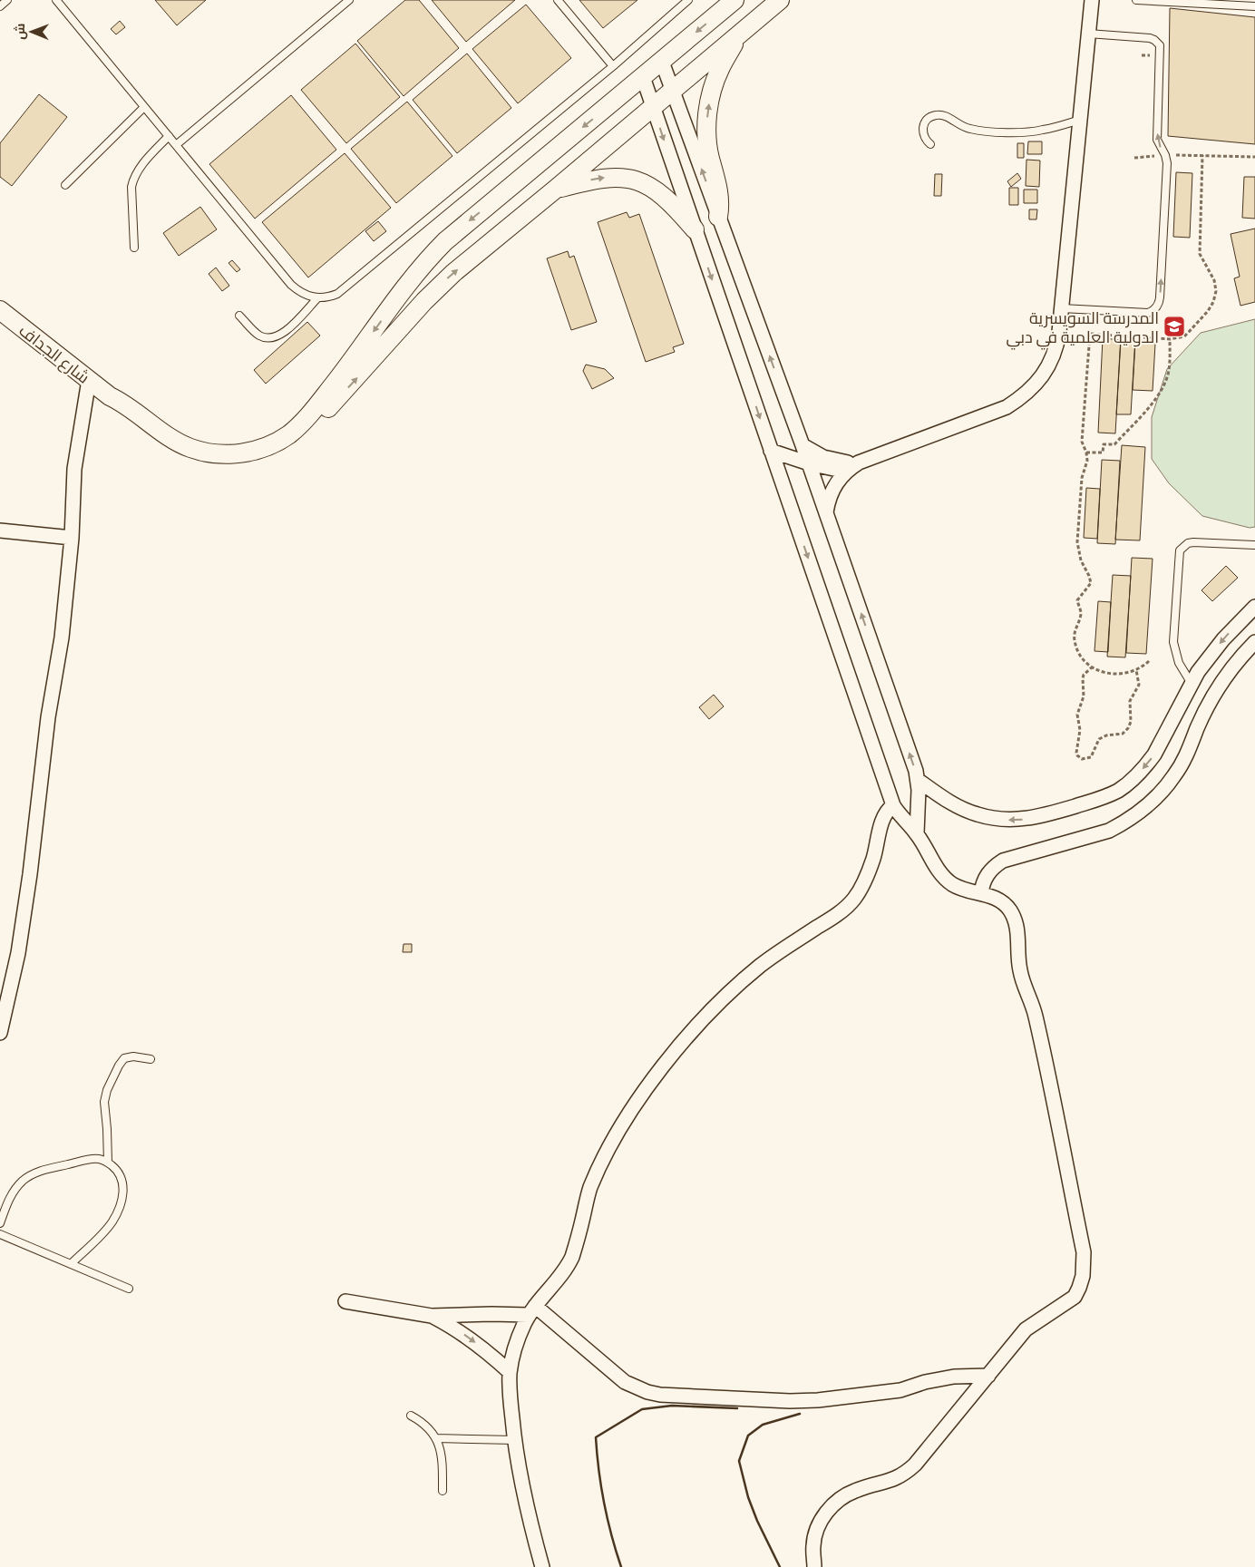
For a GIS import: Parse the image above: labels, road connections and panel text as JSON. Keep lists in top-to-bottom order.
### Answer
{
  "streets": {
    "street": ["شارع الجداف"]
  },
  "places": {
    "school or university": ["المدرسة السويسرية الدولية العلمية في دبي"]
  },
  "north": "left"
}
